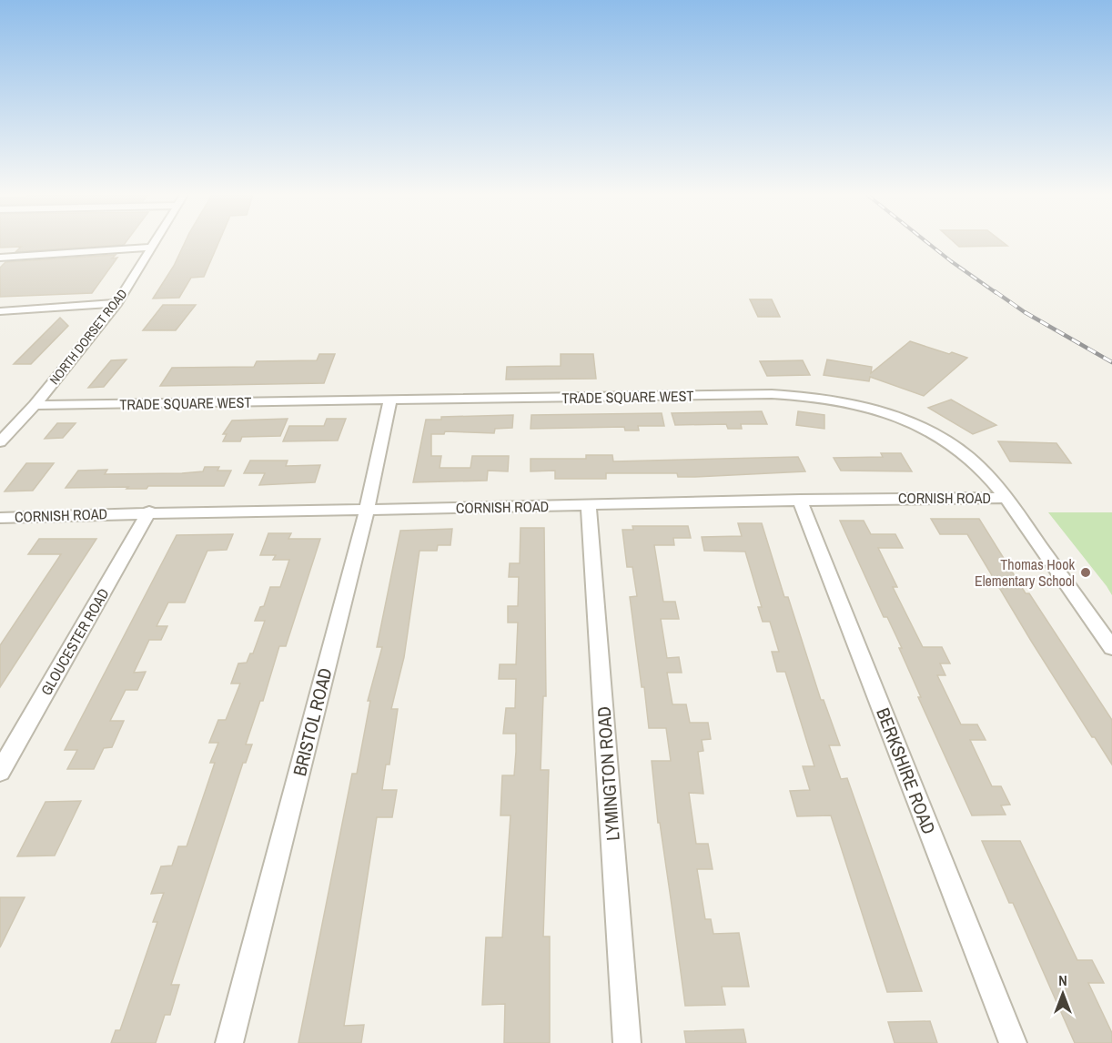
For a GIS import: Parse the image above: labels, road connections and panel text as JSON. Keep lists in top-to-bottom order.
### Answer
{
  "streets": {
    "street": [
      "NORTH DORSET ROAD",
      "TRADE SQUARE WEST",
      "CORNISH ROAD",
      "GLOUCESTER ROAD",
      "BRISTOL ROAD",
      "BERKSHIRE ROAD",
      "LYMINGTON ROAD"
    ]
  },
  "crossings": [
    ["NORTH DORSET ROAD", "TRADE SQUARE WEST"],
    ["TRADE SQUARE WEST", "CORNISH ROAD"],
    ["TRADE SQUARE WEST", "BRISTOL ROAD"],
    ["CORNISH ROAD", "GLOUCESTER ROAD"],
    ["CORNISH ROAD", "BRISTOL ROAD"],
    ["CORNISH ROAD", "BERKSHIRE ROAD"],
    ["CORNISH ROAD", "LYMINGTON ROAD"]
  ],
  "places": ["Thomas Hook Elementary School"],
  "north": "top"
}
